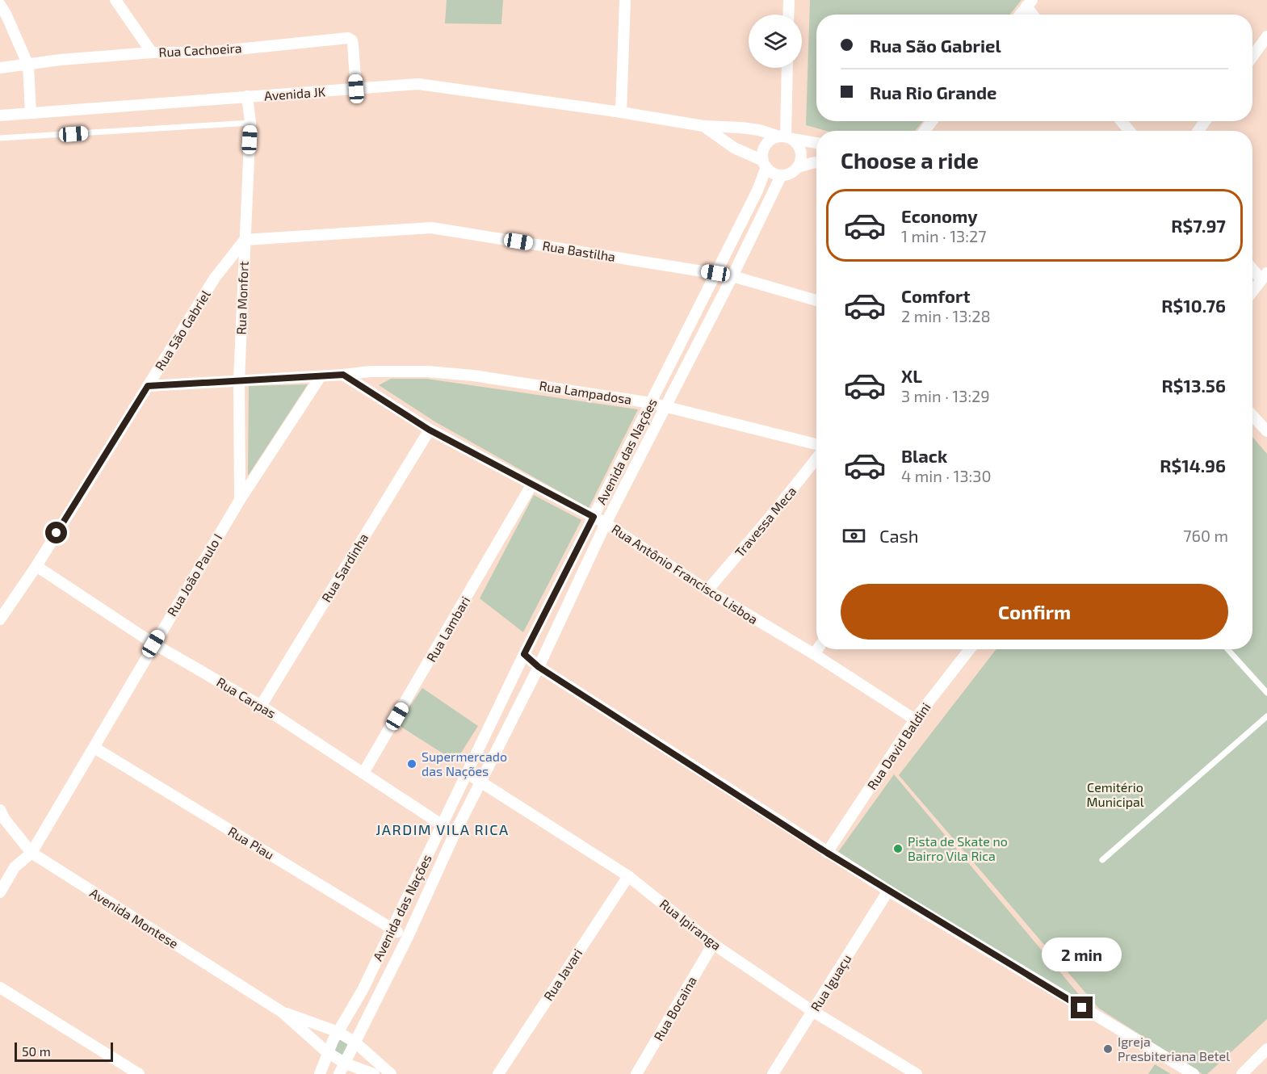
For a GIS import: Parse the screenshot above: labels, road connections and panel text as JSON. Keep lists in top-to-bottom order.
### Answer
{
  "streets": {
    "street": [
      "Rua Cachoeira",
      "Avenida JK",
      "Rua Bastilha",
      "Rua Monfort",
      "Rua São Gabriel",
      "Rua Lampadosa",
      "Avenida das Nações",
      "Travessa Meca",
      "Rua Sardinha",
      "Rua Antônio Francisco Lisboa",
      "Rua João Paulo I",
      "Rua Lambari",
      "Rua Carpas",
      "Rua David Baldini",
      "Rua Piau",
      "Avenida Montese",
      "Rua Ipiranga",
      "Rua Javari",
      "Rua Iguaçu",
      "Rua Bocaina"
    ]
  },
  "crossings": [
    ["Rua Cachoeira", "Avenida JK"],
    ["Avenida JK", "Rua Monfort"],
    ["Avenida JK", "Avenida das Nações"],
    ["Rua Bastilha", "Rua Monfort"],
    ["Rua Bastilha", "Rua São Gabriel"],
    ["Rua Bastilha", "Avenida das Nações"],
    ["Rua Monfort", "Rua São Gabriel"],
    ["Rua Monfort", "Rua João Paulo I"],
    ["Rua São Gabriel", "Rua Carpas"],
    ["Rua Lampadosa", "Avenida das Nações"],
    ["Rua Lampadosa", "Rua Antônio Francisco Lisboa"],
    ["Avenida das Nações", "Rua Antônio Francisco Lisboa"],
    ["Avenida das Nações", "Rua Carpas"],
    ["Avenida das Nações", "Rua Piau"],
    ["Avenida das Nações", "Avenida Montese"],
    ["Avenida das Nações", "Rua Ipiranga"],
    ["Travessa Meca", "Rua Antônio Francisco Lisboa"],
    ["Rua Sardinha", "Rua Antônio Francisco Lisboa"],
    ["Rua Sardinha", "Rua Carpas"],
    ["Rua Antônio Francisco Lisboa", "Rua Lambari"],
    ["Rua Antônio Francisco Lisboa", "Rua David Baldini"],
    ["Rua João Paulo I", "Rua Carpas"],
    ["Rua João Paulo I", "Rua Piau"],
    ["Rua João Paulo I", "Avenida Montese"],
    ["Rua Lambari", "Rua Carpas"],
    ["Rua Ipiranga", "Rua Javari"],
    ["Rua Ipiranga", "Rua Iguaçu"],
    ["Rua Ipiranga", "Rua Bocaina"]
  ],
  "districts": ["JARDIM VILA RICA"],
  "parks": ["Cemitério Municipal"],
  "places": ["Supermercado das Nações", "Pista de Skate no Bairro Vila Rica", "Igreja Presbiteriana Betel"],
  "scale_bar": "50 m",
  "page": {
    "banner": ["Rua São Gabriel", "Rua Rio Grande"],
    "heading": "Choose a ride",
    "list": [
      {
        "name": "Economy",
        "note": "1 min · 13:27",
        "value": "R$7.97"
      },
      {
        "name": "Comfort",
        "note": "2 min · 13:28",
        "value": "R$10.76"
      },
      {
        "name": "XL",
        "note": "3 min · 13:29",
        "value": "R$13.56"
      },
      {
        "name": "Black",
        "note": "4 min · 13:30",
        "value": "R$14.96"
      }
    ],
    "pay": ["Cash", "760 m"],
    "buttons": "Confirm",
    "bubble": "2 min",
    "scale": "50 m"
  }
}
